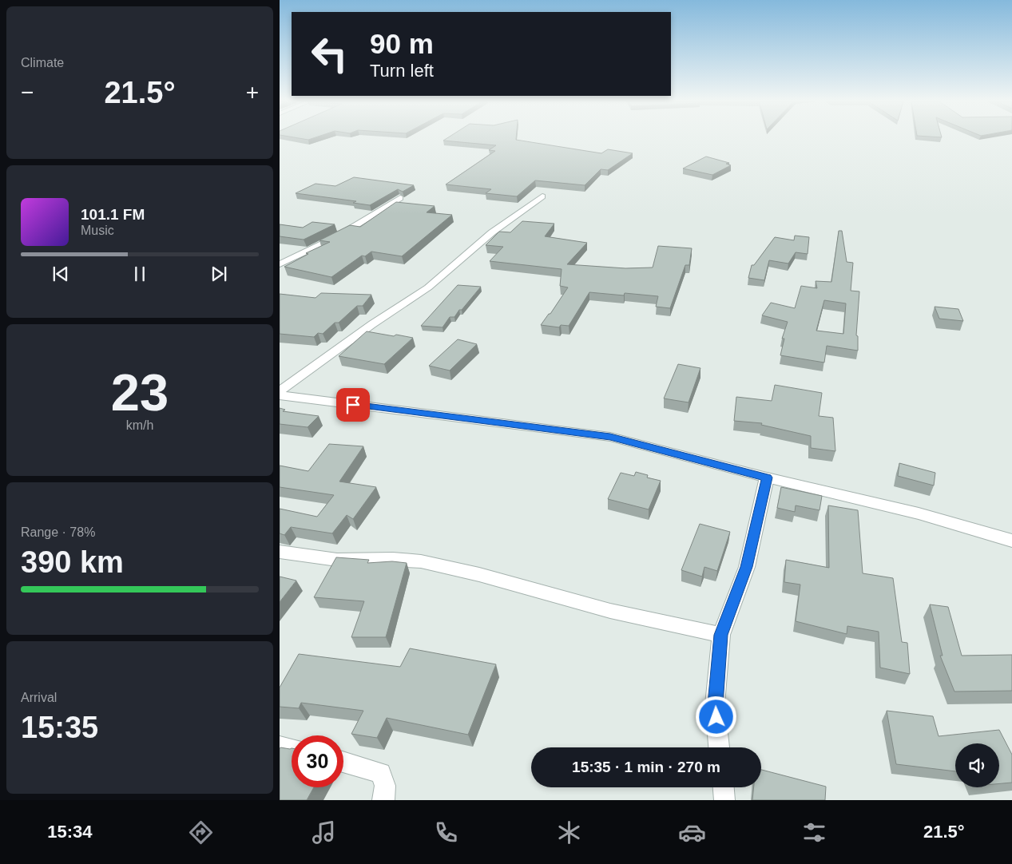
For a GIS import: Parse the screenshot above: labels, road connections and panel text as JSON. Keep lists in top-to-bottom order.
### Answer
{
  "page": {
    "tile": [
      "Climate",
      ["23", "km/h"],
      ["Range · 78%", "390 km"],
      ["Arrival", "15:35"]
    ],
    "turn": ["90 m", "Turn left"],
    "heat": ["−", "21.5°", "+"],
    "song": ["101.1 FM", "Music"],
    "limit": "30",
    "trip": "15:35 · 1 min · 270 m",
    "tabs": ["15:34", "21.5°"]
  }
}
